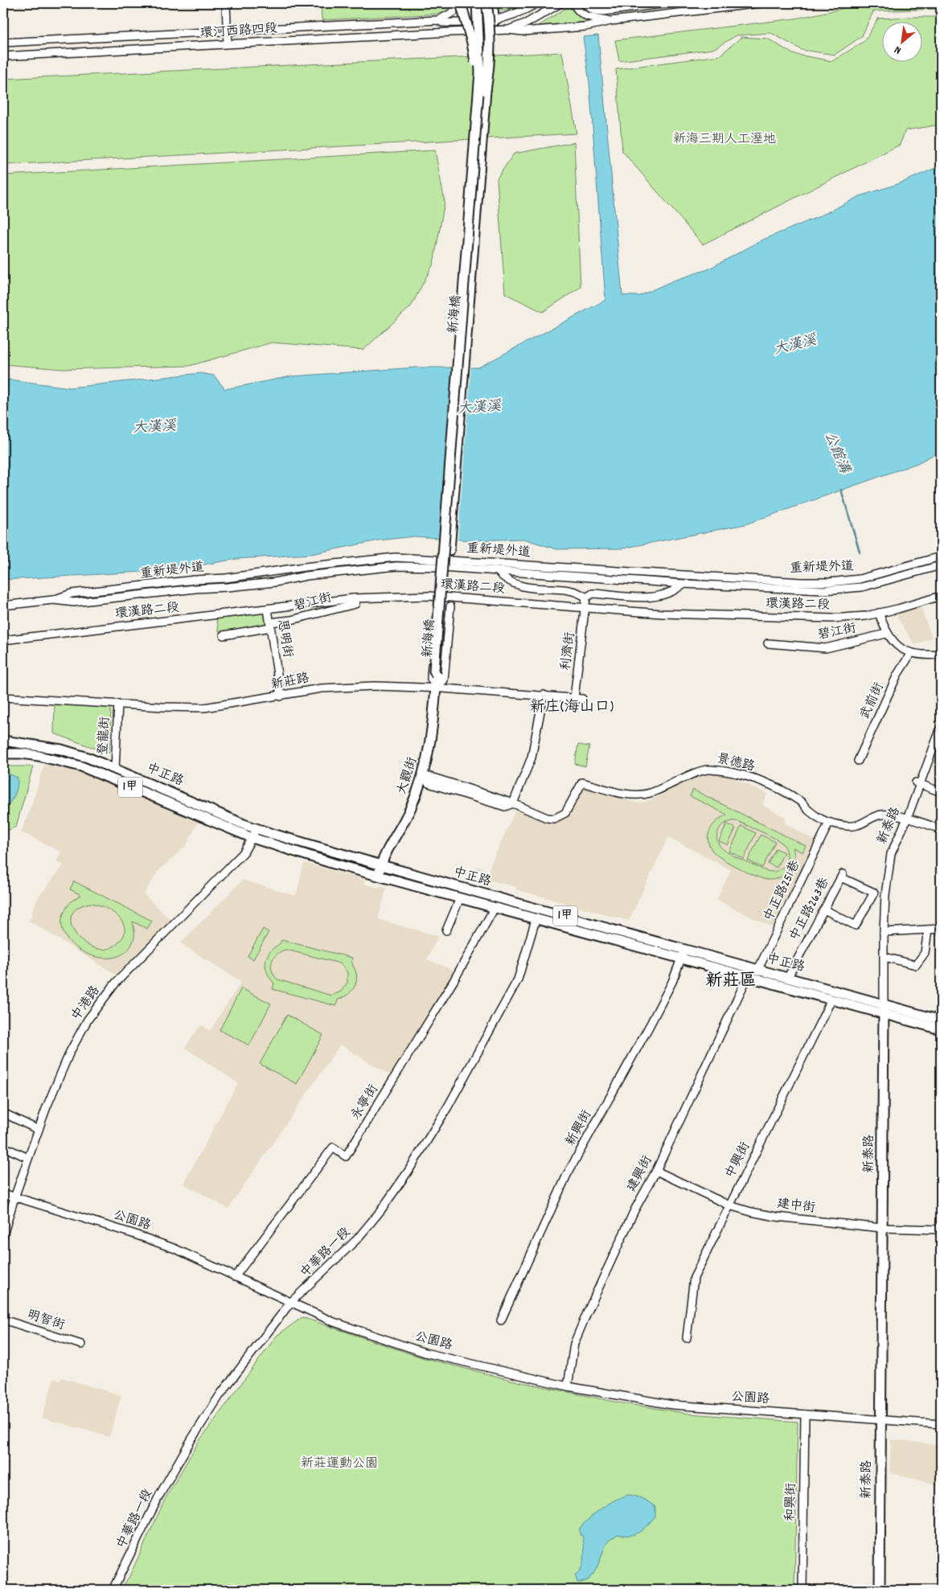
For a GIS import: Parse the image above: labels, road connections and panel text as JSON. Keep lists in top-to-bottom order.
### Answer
{
  "streets": {
    "main road": [
      "新海橋",
      "中正路",
      "大觀街",
      "1甲",
      "新泰路"
    ],
    "street": [
      "環河西路四段",
      "重新堤外道",
      "環漢路二段",
      "碧江街",
      "思明街",
      "利濟街",
      "新莊路",
      "武前街",
      "登龍街",
      "景德路",
      "中正路251巷",
      "中正路263巷",
      "中港路",
      "永寧街",
      "新興街",
      "中興街",
      "建興街",
      "建中街",
      "公園路",
      "中華路一段",
      "明智街",
      "和興街"
    ]
  },
  "crossings": [
    ["新海橋", "大觀街"],
    ["環漢路二段", "碧江街"],
    ["環漢路二段", "思明街"],
    ["環漢路二段", "利濟街"],
    ["碧江街", "思明街"],
    ["思明街", "新莊路"],
    ["利濟街", "新莊路"],
    ["新莊路", "登龍街"],
    ["新莊路", "大觀街"],
    ["登龍街", "中正路"],
    ["景德路", "大觀街"],
    ["景德路", "新泰路"],
    ["景德路", "中正路251巷"],
    ["中正路", "大觀街"],
    ["中正路", "新泰路"],
    ["中正路", "中正路251巷"],
    ["中正路", "中正路263巷"],
    ["中正路", "中港路"],
    ["中正路", "永寧街"],
    ["中正路", "新興街"],
    ["中正路", "中興街"],
    ["中正路", "建興街"],
    ["中正路", "中華路一段"],
    ["新泰路", "建中街"],
    ["新泰路", "公園路"],
    ["中港路", "公園路"],
    ["永寧街", "公園路"],
    ["中興街", "建中街"],
    ["建興街", "建中街"],
    ["建興街", "公園路"],
    ["公園路", "中華路一段"],
    ["公園路", "和興街"]
  ],
  "districts": ["新庄(海山口)", "新莊區"],
  "water": ["大漢溪", "公館溝"],
  "parks": ["新海三期人工溼地", "新莊運動公園"],
  "north": "bottom left"
}
